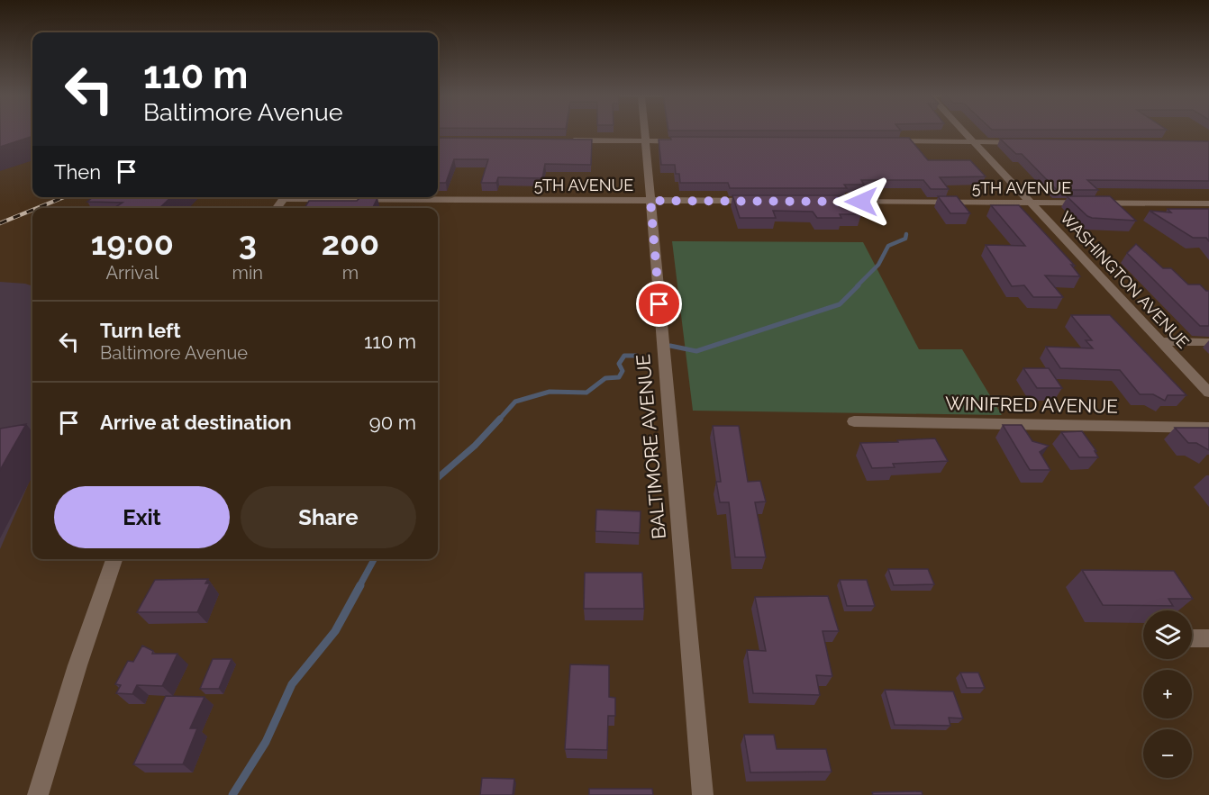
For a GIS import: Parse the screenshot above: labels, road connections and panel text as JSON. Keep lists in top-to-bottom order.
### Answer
{
  "streets": {
    "street": [
      "5TH AVENUE",
      "WASHINGTON AVENUE",
      "WINIFRED AVENUE",
      "BALTIMORE AVENUE"
    ]
  },
  "crossings": [
    ["5TH AVENUE", "WASHINGTON AVENUE"],
    ["5TH AVENUE", "BALTIMORE AVENUE"]
  ],
  "page": {
    "turn": ["110 m", "Baltimore Avenue"],
    "then": "Then",
    "eta": [
      "19:00",
      "Arrival",
      "3",
      "min",
      "200",
      "m"
    ],
    "list": [
      {
        "name": "Turn left",
        "note": "Baltimore Avenue",
        "value": "110 m"
      },
      {
        "name": "Arrive at destination",
        "value": "90 m"
      }
    ],
    "buttons": ["Exit", "Share"],
    "map_buttons": ["+", "−"]
  }
}
